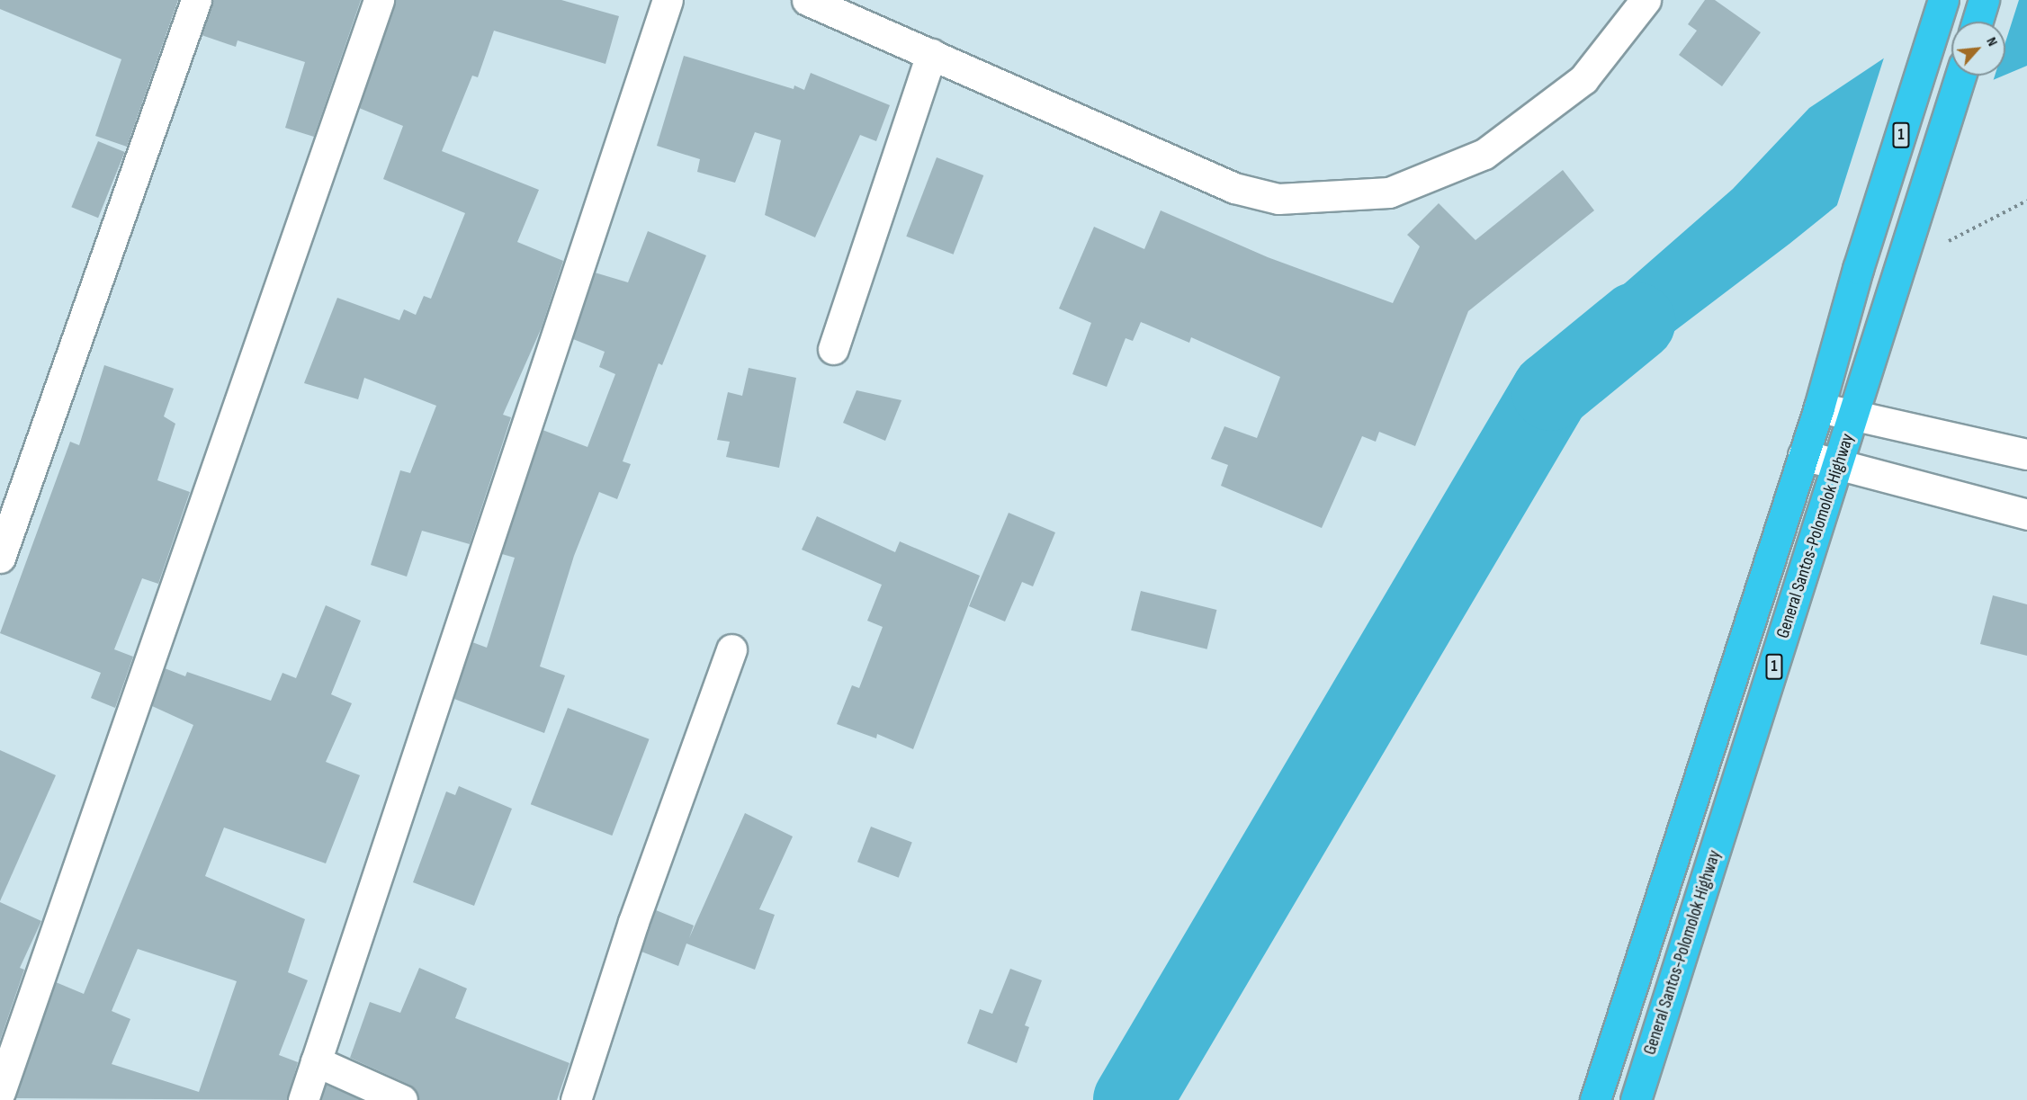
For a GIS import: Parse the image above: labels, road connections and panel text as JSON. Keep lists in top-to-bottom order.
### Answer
{
  "streets": {
    "highway": ["1", "General Santos-Polomolok Highway"]
  },
  "north": "top right"
}
